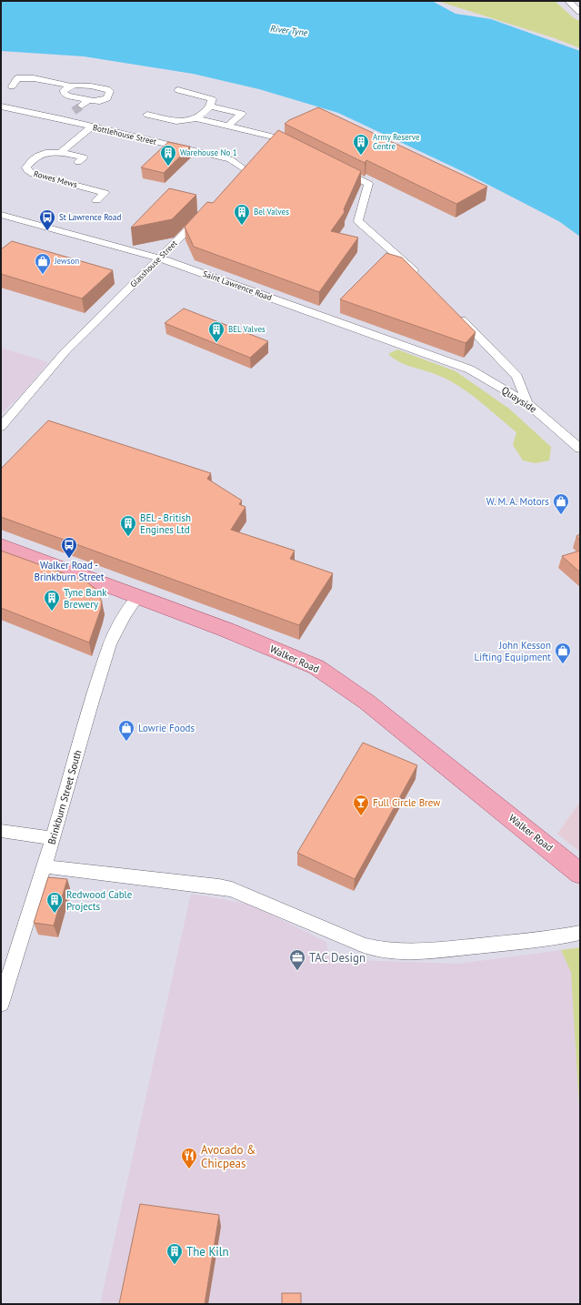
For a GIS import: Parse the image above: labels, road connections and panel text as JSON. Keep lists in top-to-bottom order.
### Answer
{
  "streets": {
    "main road": ["Walker Road"],
    "street": [
      "Bottlehouse Street",
      "Rowes Mews",
      "Glasshouse Street",
      "Saint Lawrence Road",
      "Quayside",
      "Brinkburn Street South"
    ]
  },
  "crossings": [
    ["Glasshouse Street", "Saint Lawrence Road"],
    ["Saint Lawrence Road", "Quayside"],
    ["Walker Road", "Brinkburn Street South"]
  ],
  "water": ["River Tyne"],
  "places": {
    "building": [
      "Army Reserve Centre",
      "Warehouse No 1",
      "Bel Valves",
      "BEL Valves",
      "BEL - British Engines Ltd",
      "Tyne Bank Brewery",
      "Redwood Cable Projects",
      "The Kiln"
    ],
    "bus stop": ["St Lawrence Road", "Walker Road - Brinkburn Street"],
    "shop": [
      "Jewson",
      "W. M. A. Motors",
      "John Kesson Lifting Equipment",
      "Lowrie Foods"
    ],
    "bar": ["Full Circle Brew"],
    "office": ["TAC Design"],
    "restaurant": ["Avocado & Chicpeas"]
  }
}
